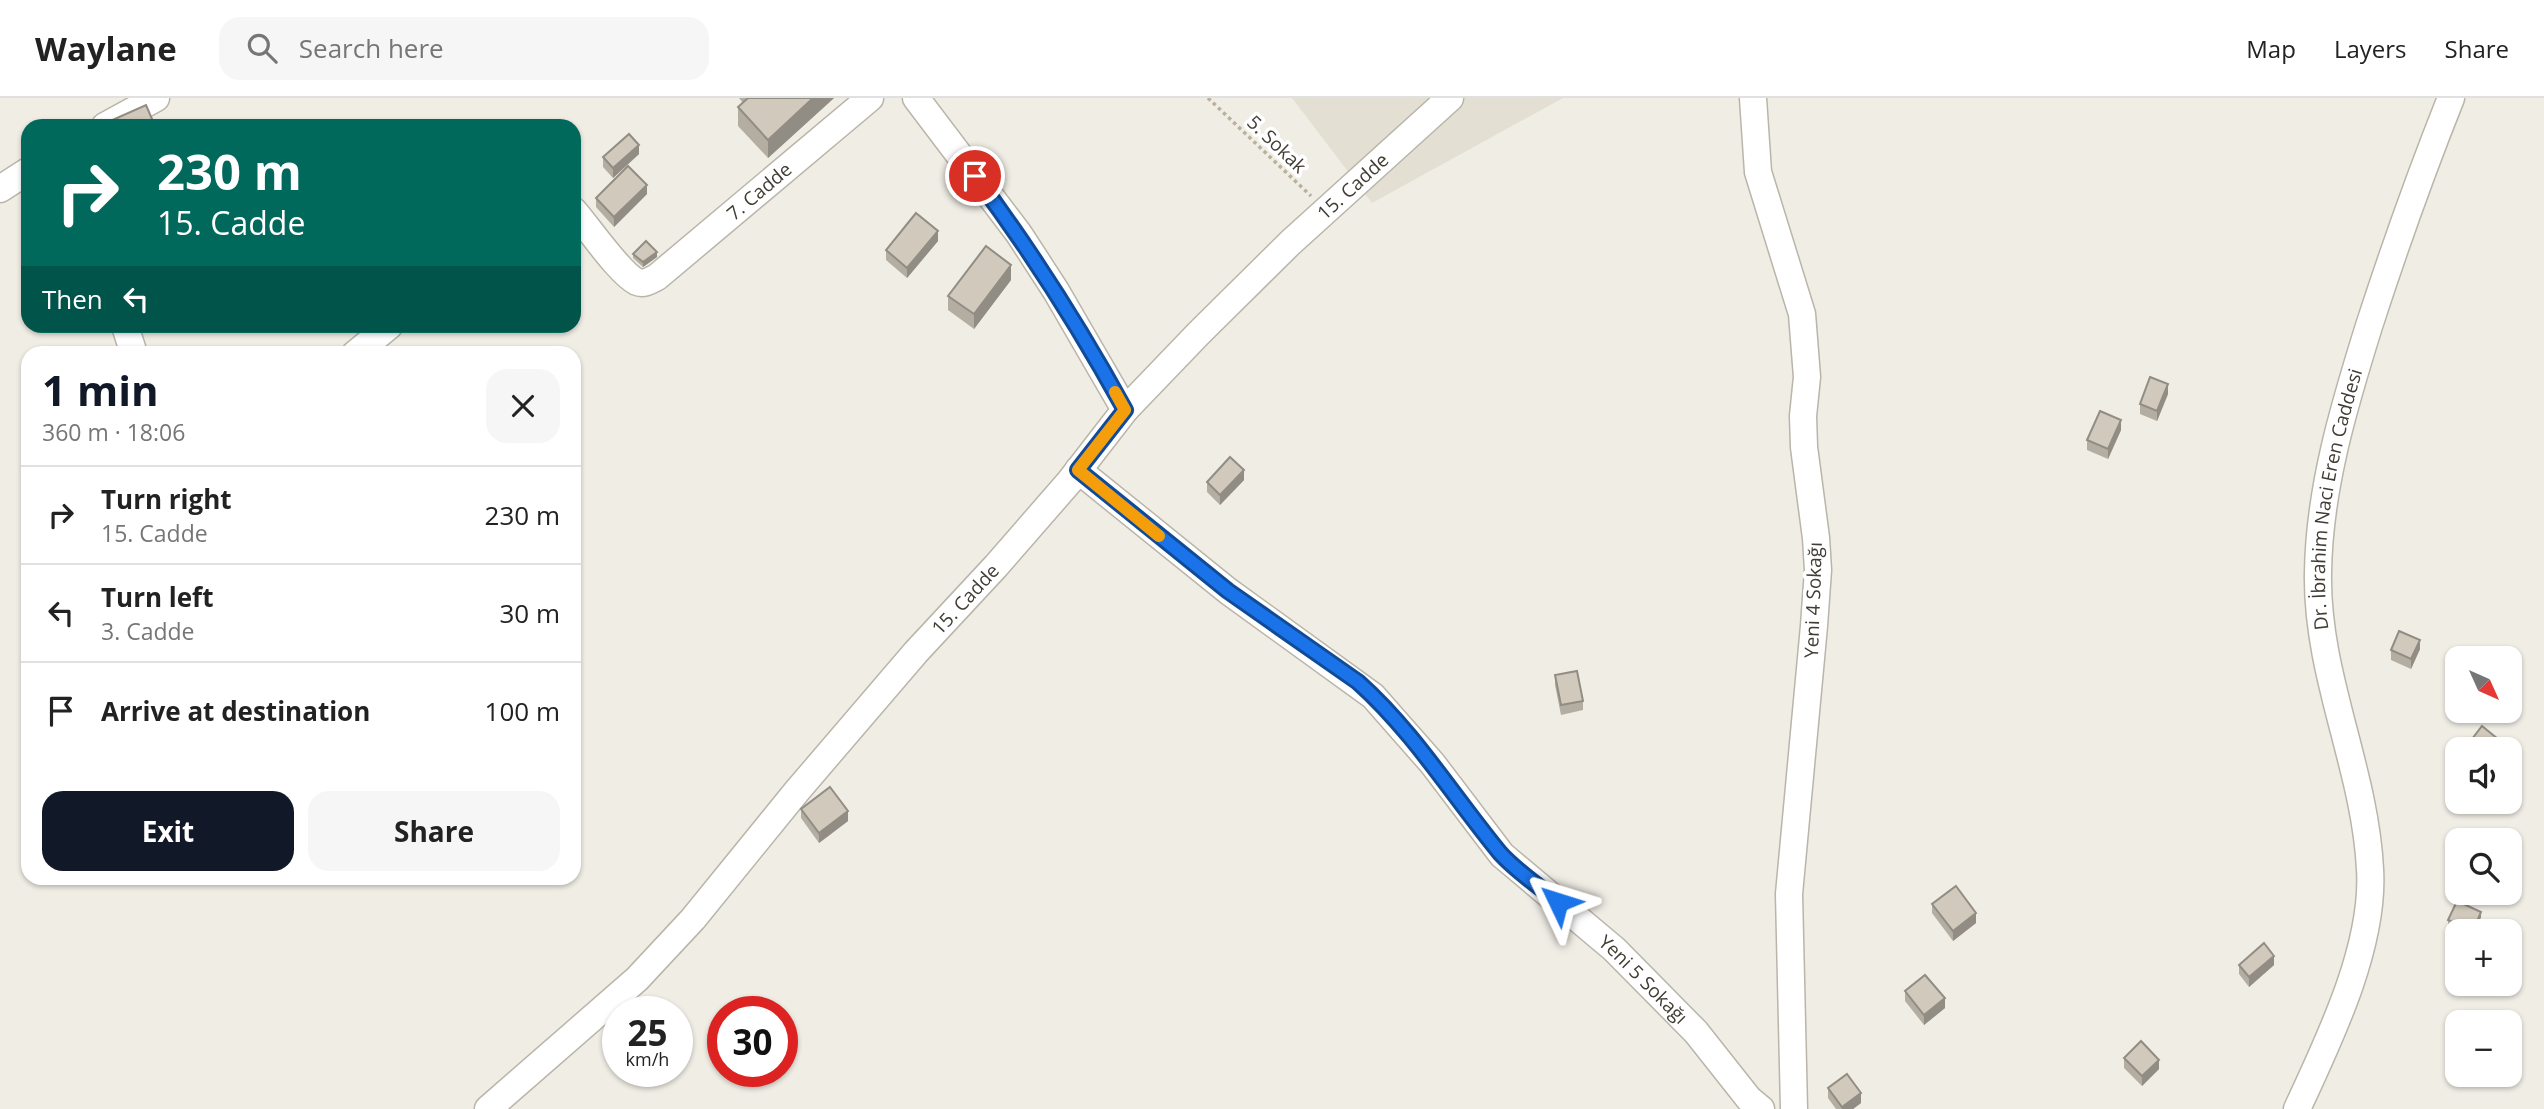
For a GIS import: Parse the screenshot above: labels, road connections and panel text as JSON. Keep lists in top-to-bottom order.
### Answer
{
  "streets": {
    "street": [
      "15. Cadde",
      "7. Cadde",
      "Dr. İbrahim Naci Eren Caddesi",
      "Yeni 4 Sokağı",
      "Yeni 5 Sokağı"
    ],
    "path": ["5. Sokak"]
  },
  "crossings": [
    ["5. Sokak", "15. Cadde"],
    ["15. Cadde", "Yeni 5 Sokağı"]
  ],
  "north": "bottom right",
  "page": {
    "header": "Waylane",
    "search": "Search here",
    "nav": ["Map", "Layers", "Share"],
    "turn": ["230 m", "15. Cadde"],
    "then": "Then",
    "heading": ["1 min", "360 m · 18:06"],
    "list": [
      {
        "name": "Turn right",
        "note": "15. Cadde",
        "value": "230 m"
      },
      {
        "name": "Turn left",
        "note": "3. Cadde",
        "value": "30 m"
      },
      {
        "name": "Arrive at destination",
        "value": "100 m"
      }
    ],
    "map_buttons": ["+", "−"],
    "buttons": ["Exit", "Share"],
    "speed": "25 km/h",
    "limit": "30"
  }
}
